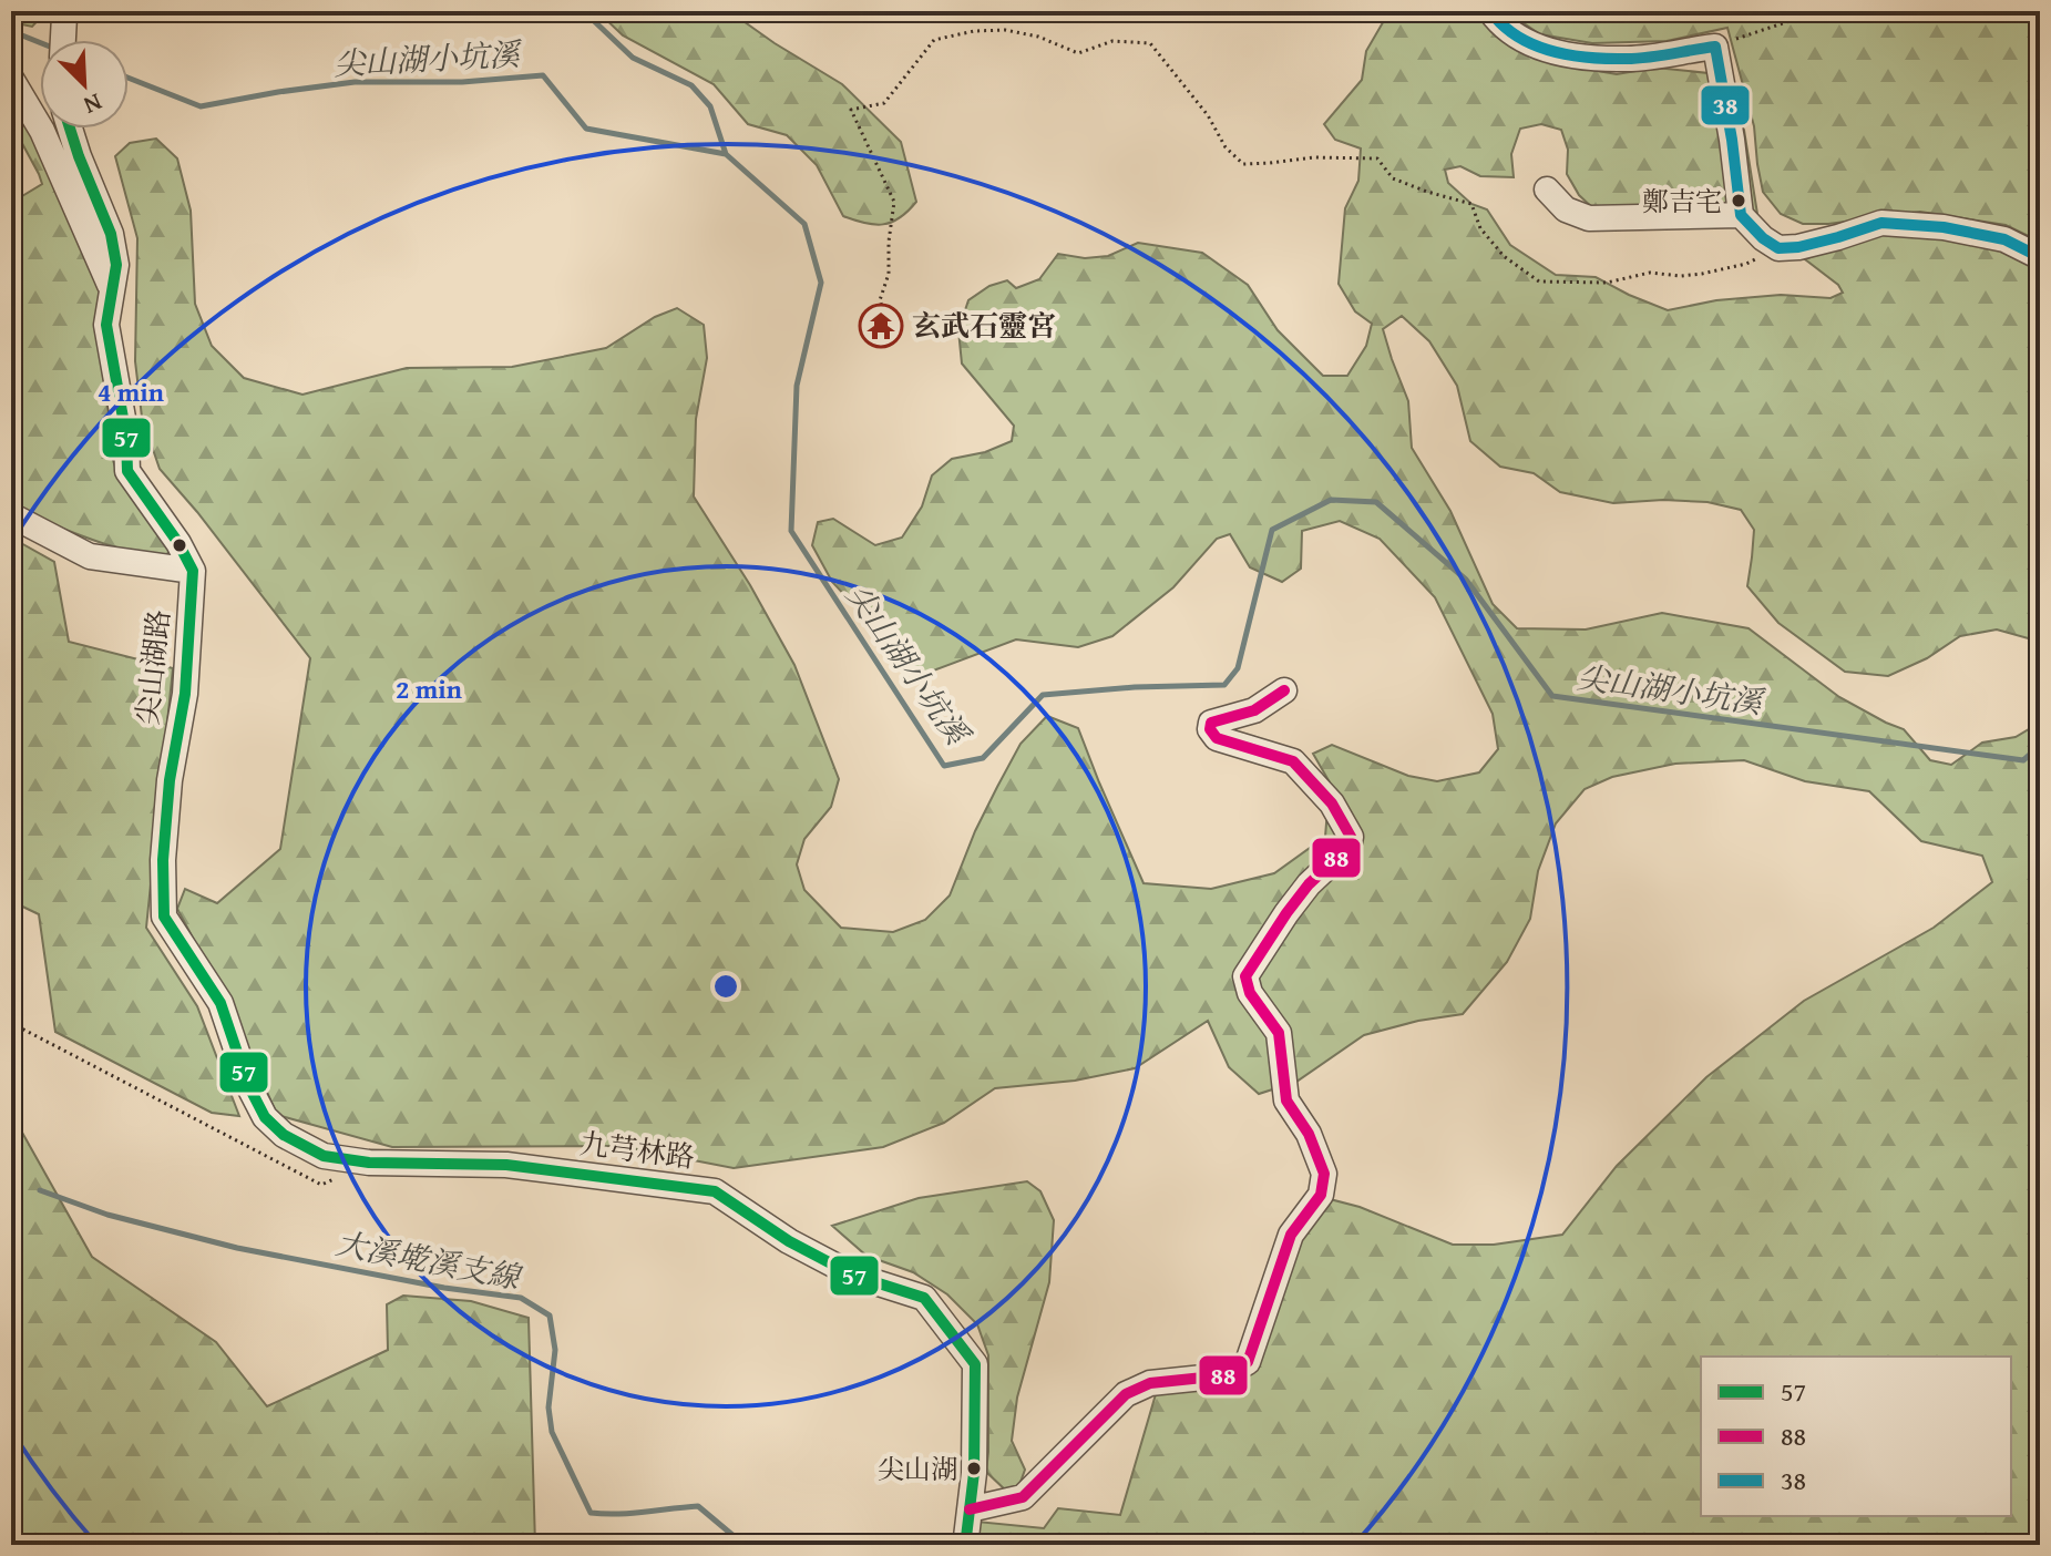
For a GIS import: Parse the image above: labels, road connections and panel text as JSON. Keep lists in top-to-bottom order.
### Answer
{
  "streets": {
    "street": ["尖山湖路", "九芎林路"]
  },
  "crossings": [
    ["尖山湖路", "九芎林路"]
  ],
  "water": ["尖山湖小坑溪", "大溪墘溪支線"],
  "places": {
    "other": ["鄭吉宅", "尖山湖"],
    "temple": ["玄武石靈宮"]
  },
  "lines": ["transit line 38", "transit line 57", "transit line 88"],
  "legend": ["57", "88", "38"],
  "north": "bottom right",
  "rings": ["4 min", "2 min"]
}
